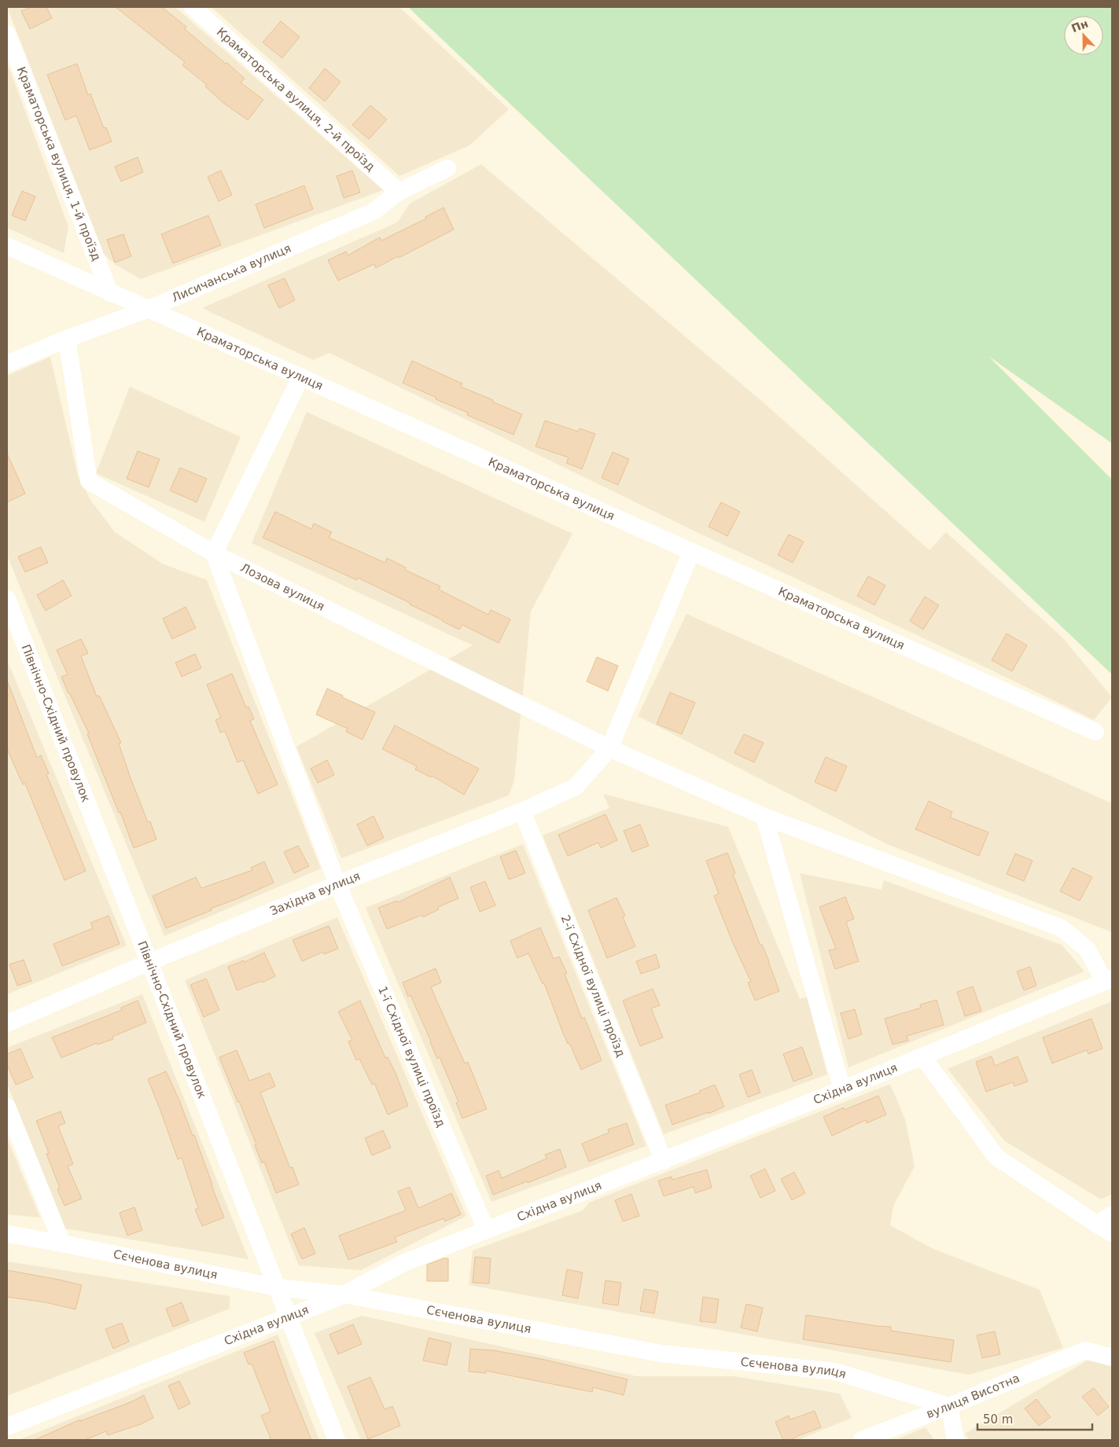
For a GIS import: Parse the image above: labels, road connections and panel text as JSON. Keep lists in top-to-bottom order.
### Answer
{
  "streets": {
    "street": [
      "Краматорська вулиця, 2-й проїзд",
      "Краматорська вулиця, 1-й проїзд",
      "Лисичанська вулиця",
      "Краматорська вулиця",
      "Лозова вулиця",
      "Північно-Східний провулок",
      "Західна вулиця",
      "2-ї Східної вулиці проїзд",
      "1-ї Східної вулиці проїзд",
      "Східна вулиця",
      "Сєченова вулиця",
      "вулиця Висотна"
    ]
  },
  "crossings": [
    ["Краматорська вулиця, 2-й проїзд", "Лисичанська вулиця"],
    ["Краматорська вулиця, 1-й проїзд", "Краматорська вулиця"],
    ["Лисичанська вулиця", "Краматорська вулиця"],
    ["Лисичанська вулиця", "Лозова вулиця"],
    ["Краматорська вулиця", "Західна вулиця"],
    ["Лозова вулиця", "Західна вулиця"],
    ["Лозова вулиця", "1-ї Східної вулиці проїзд"],
    ["Лозова вулиця", "Східна вулиця"],
    ["Північно-Східний провулок", "Західна вулиця"],
    ["Північно-Східний провулок", "Східна вулиця"],
    ["Північно-Східний провулок", "Сєченова вулиця"],
    ["Західна вулиця", "2-ї Східної вулиці проїзд"],
    ["Західна вулиця", "1-ї Східної вулиці проїзд"],
    ["2-ї Східної вулиці проїзд", "Східна вулиця"],
    ["1-ї Східної вулиці проїзд", "Східна вулиця"],
    ["Східна вулиця", "Сєченова вулиця"],
    ["Сєченова вулиця", "вулиця Висотна"]
  ],
  "scale_bar": "50 m",
  "north": "top"
}
